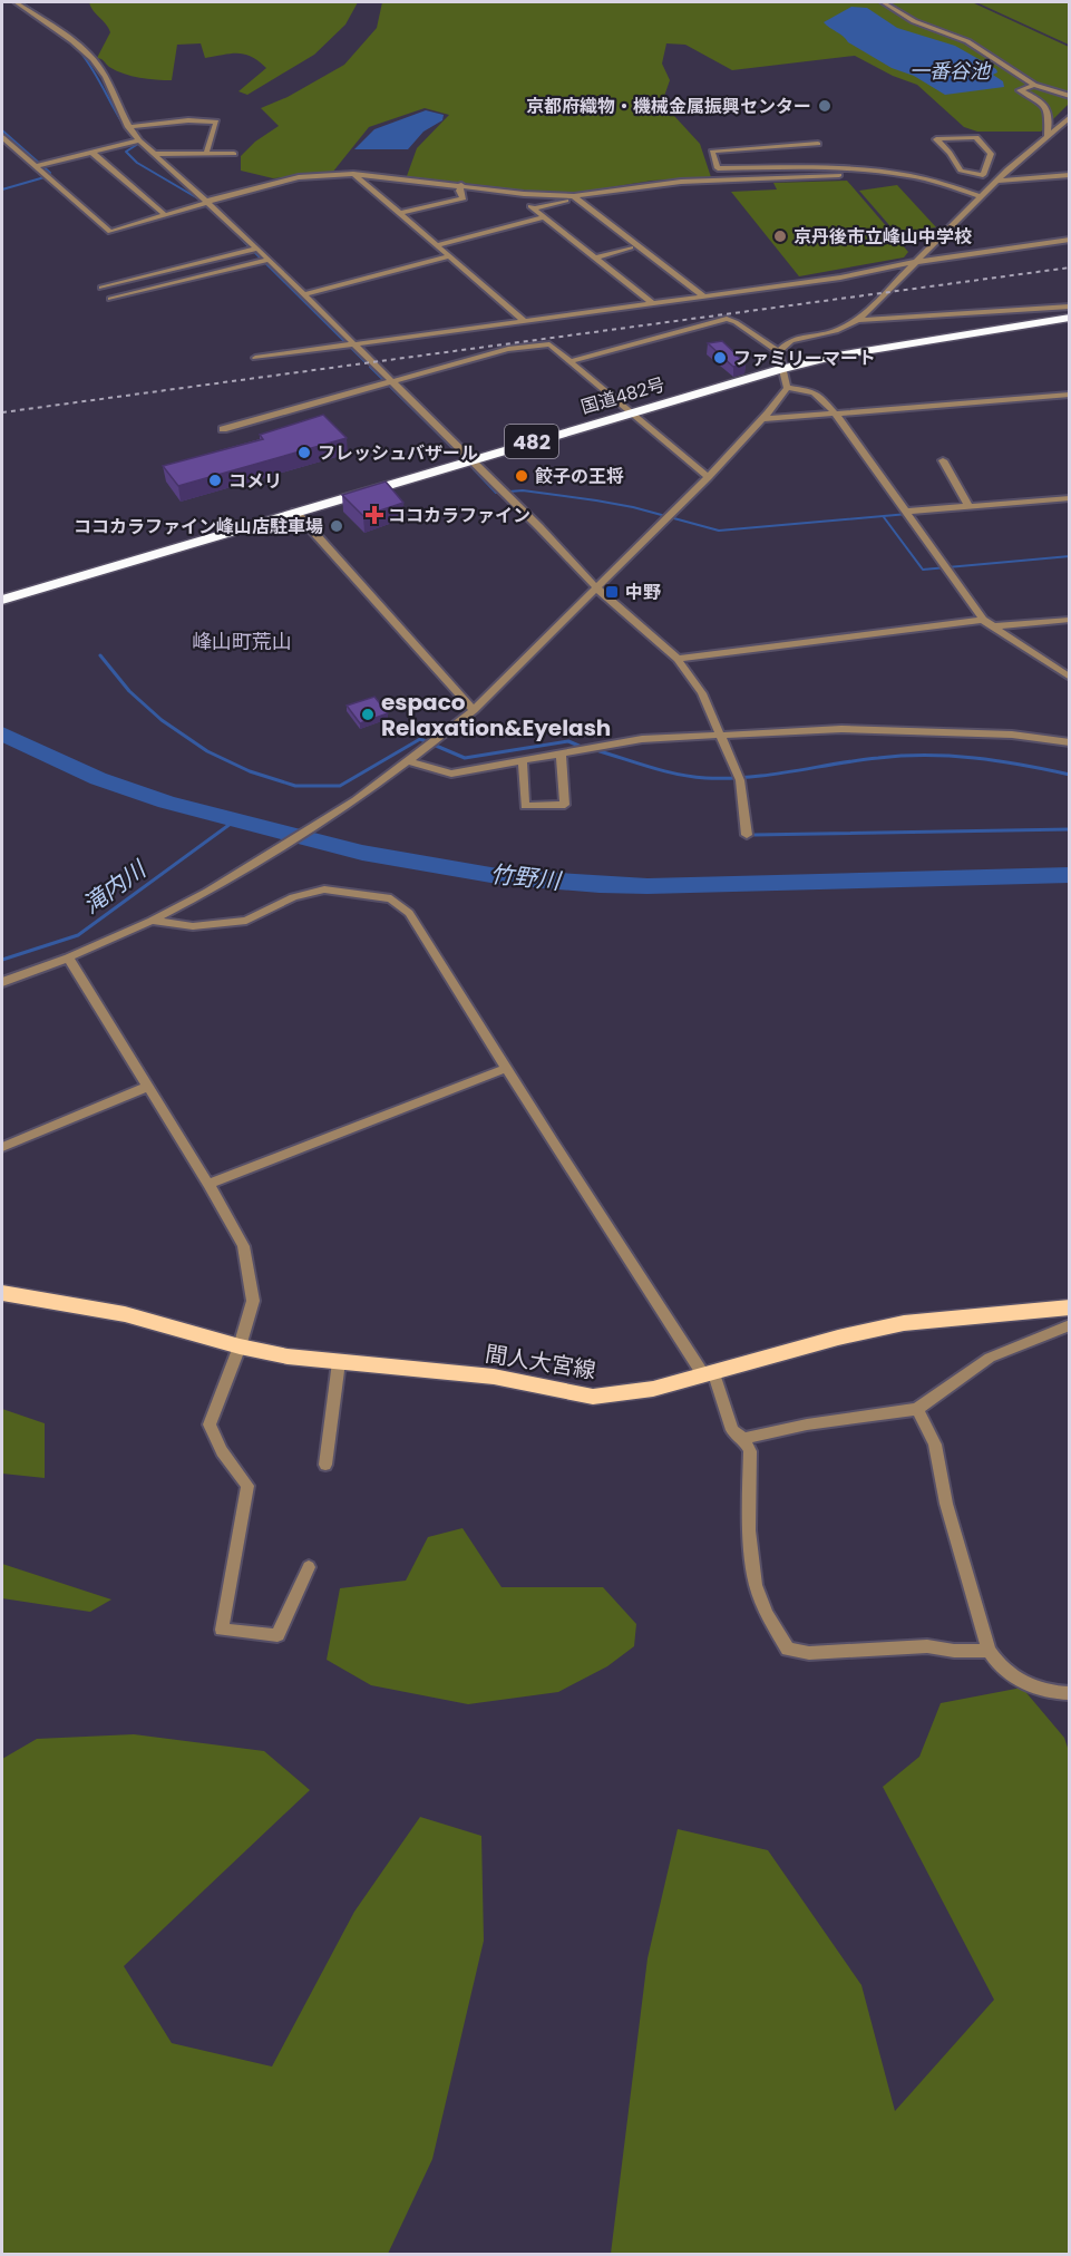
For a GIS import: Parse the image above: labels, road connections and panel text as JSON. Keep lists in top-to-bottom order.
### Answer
{
  "streets": {
    "highway": ["国道482号", "482"],
    "main road": ["間人大宮線"]
  },
  "districts": ["峰山町荒山"],
  "water": ["一番谷池", "竹野川", "滝内川"],
  "places": {
    "other": [
      "京都府織物・機械金属振興センター",
      "京丹後市立峰山中学校",
      "ファミリーマート",
      "フレッシュバザール",
      "餃子の王将",
      "コメリ",
      "ココカラファイン峰山店駐車場",
      "espaco Relaxation&Eyelash"
    ],
    "health": ["ココカラファイン"],
    "transit": ["中野"]
  }
}
